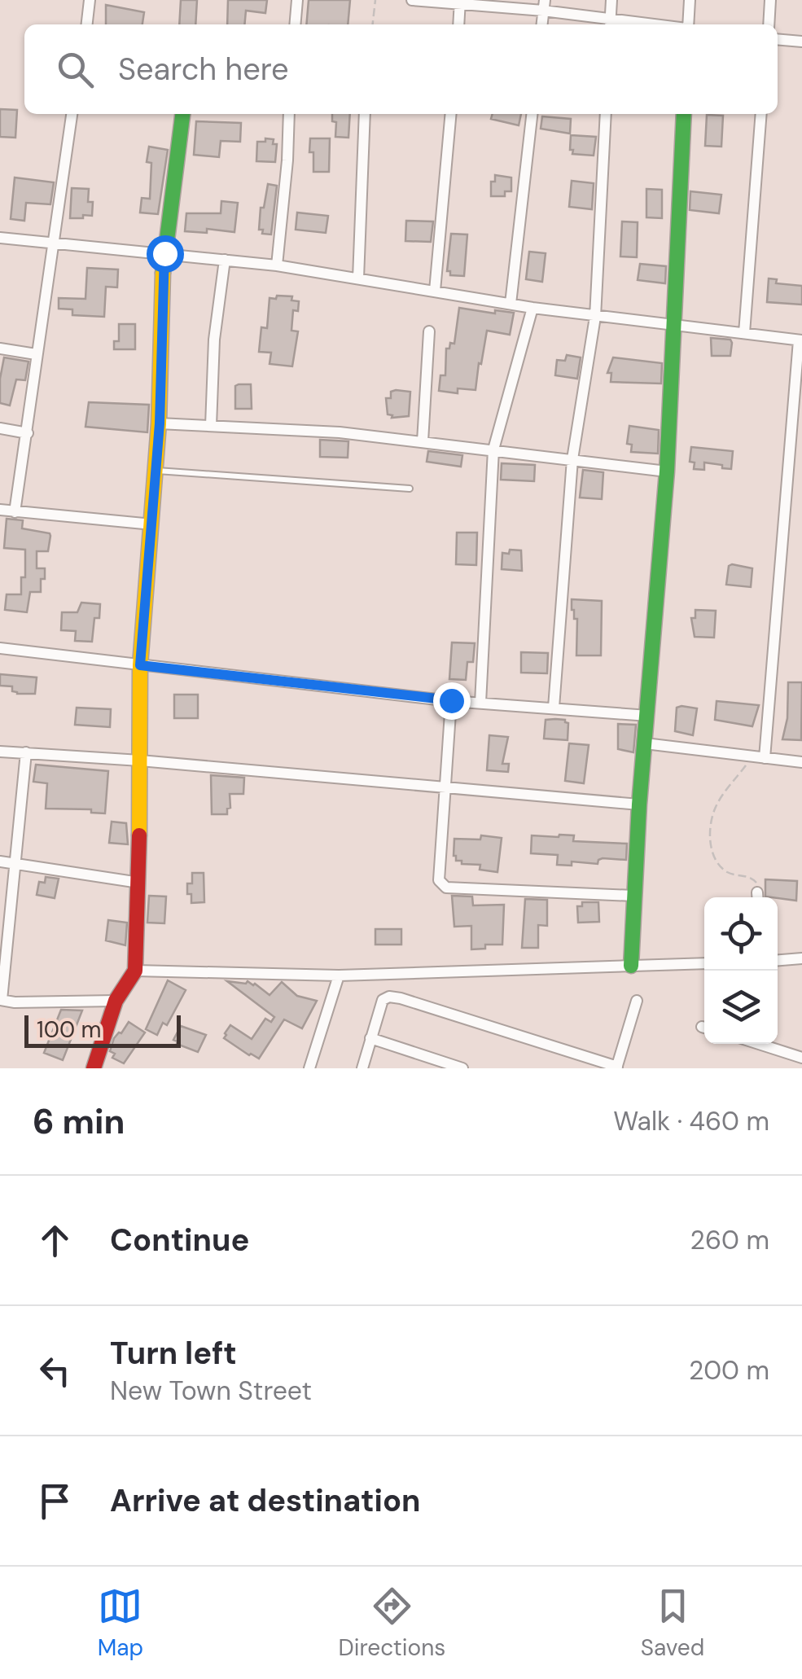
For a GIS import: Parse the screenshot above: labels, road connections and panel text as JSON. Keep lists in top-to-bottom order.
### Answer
{
  "scale_bar": "100 m",
  "page": {
    "search": "Search here",
    "scale": "100 m",
    "heading": ["6 min", "Walk · 460 m"],
    "list": [
      ["Continue", "260 m"],
      ["Turn left", "New Town Street", "200 m"],
      "Arrive at destination"
    ],
    "nav": ["Map", "Directions", "Saved"]
  }
}
